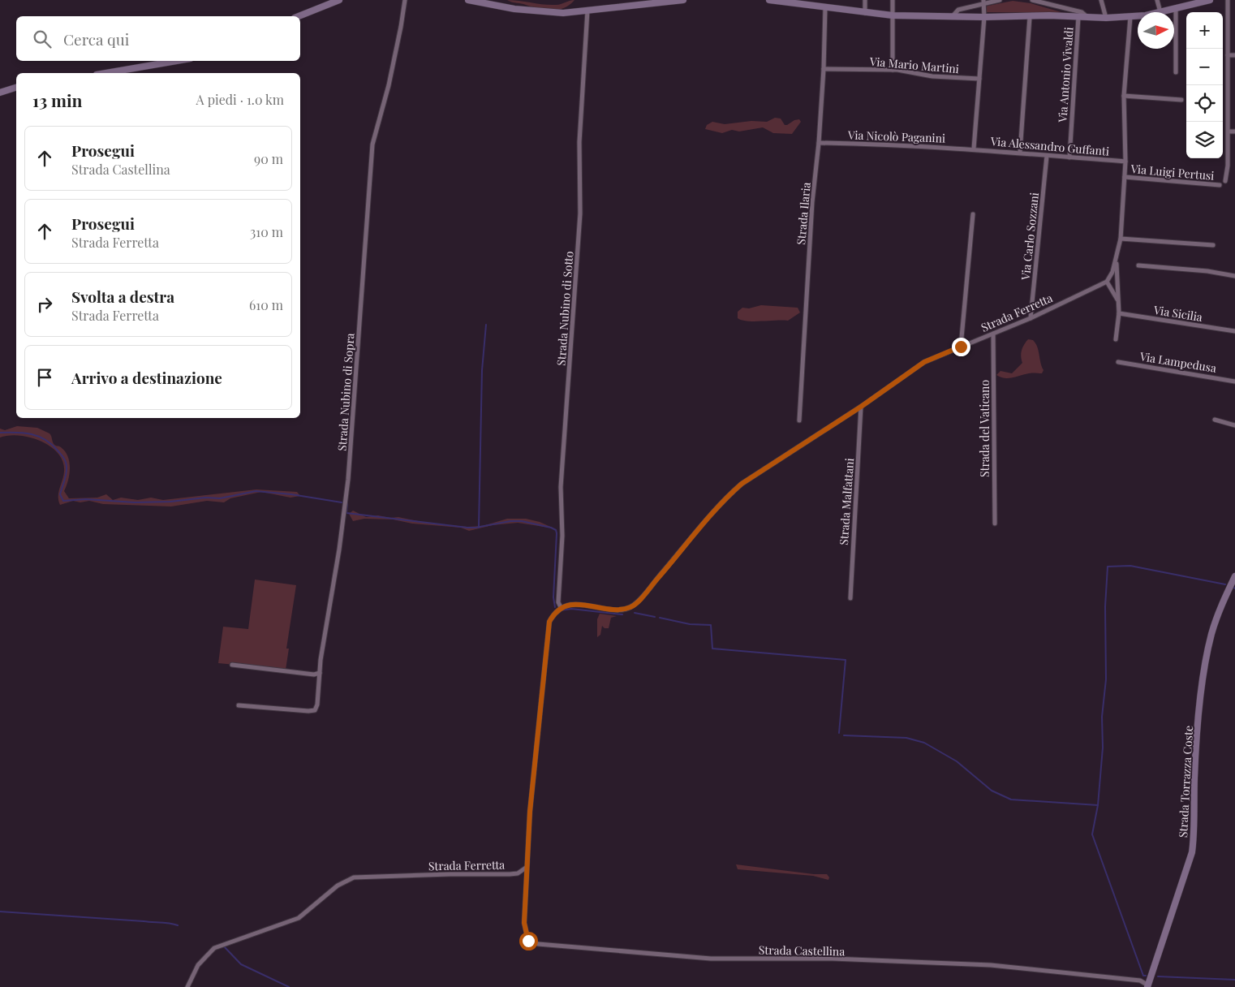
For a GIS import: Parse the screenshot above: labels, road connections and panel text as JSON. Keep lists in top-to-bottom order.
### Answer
{
  "streets": {
    "street": [
      "Via Mario Martini",
      "Via Antonio Vivaldi",
      "Via Nicolò Paganini",
      "Via Alessandro Guffanti",
      "Via Luigi Pertusi",
      "Strada Ilaria",
      "Via Carlo Sozzani",
      "Strada Nubino di Sotto",
      "Strada Ferretta",
      "Via Sicilia",
      "Via Lampedusa",
      "Strada Nubino di Sopra",
      "Strada del Vaticano",
      "Strada Malfattani",
      "Strada Torrazza Coste",
      "Strada Castellina"
    ]
  },
  "crossings": [
    ["Via Mario Martini", "Strada Ilaria"],
    ["Via Antonio Vivaldi", "Via Alessandro Guffanti"],
    ["Via Nicolò Paganini", "Via Alessandro Guffanti"],
    ["Via Nicolò Paganini", "Strada Ilaria"],
    ["Via Alessandro Guffanti", "Via Carlo Sozzani"],
    ["Via Carlo Sozzani", "Strada Ferretta"],
    ["Strada Nubino di Sotto", "Strada Ferretta"],
    ["Strada Ferretta", "Strada del Vaticano"],
    ["Strada Ferretta", "Strada Malfattani"],
    ["Strada Ferretta", "Strada Castellina"],
    ["Strada Torrazza Coste", "Strada Castellina"]
  ],
  "north": "right",
  "page": {
    "map_buttons": ["+", "−"],
    "search": "Cerca qui",
    "heading": ["13 min", "A piedi · 1.0 km"],
    "list": [
      ["Prosegui", "Strada Castellina", "90 m"],
      ["Prosegui", "Strada Ferretta", "310 m"],
      ["Svolta a destra", "Strada Ferretta", "610 m"],
      "Arrivo a destinazione"
    ]
  }
}
